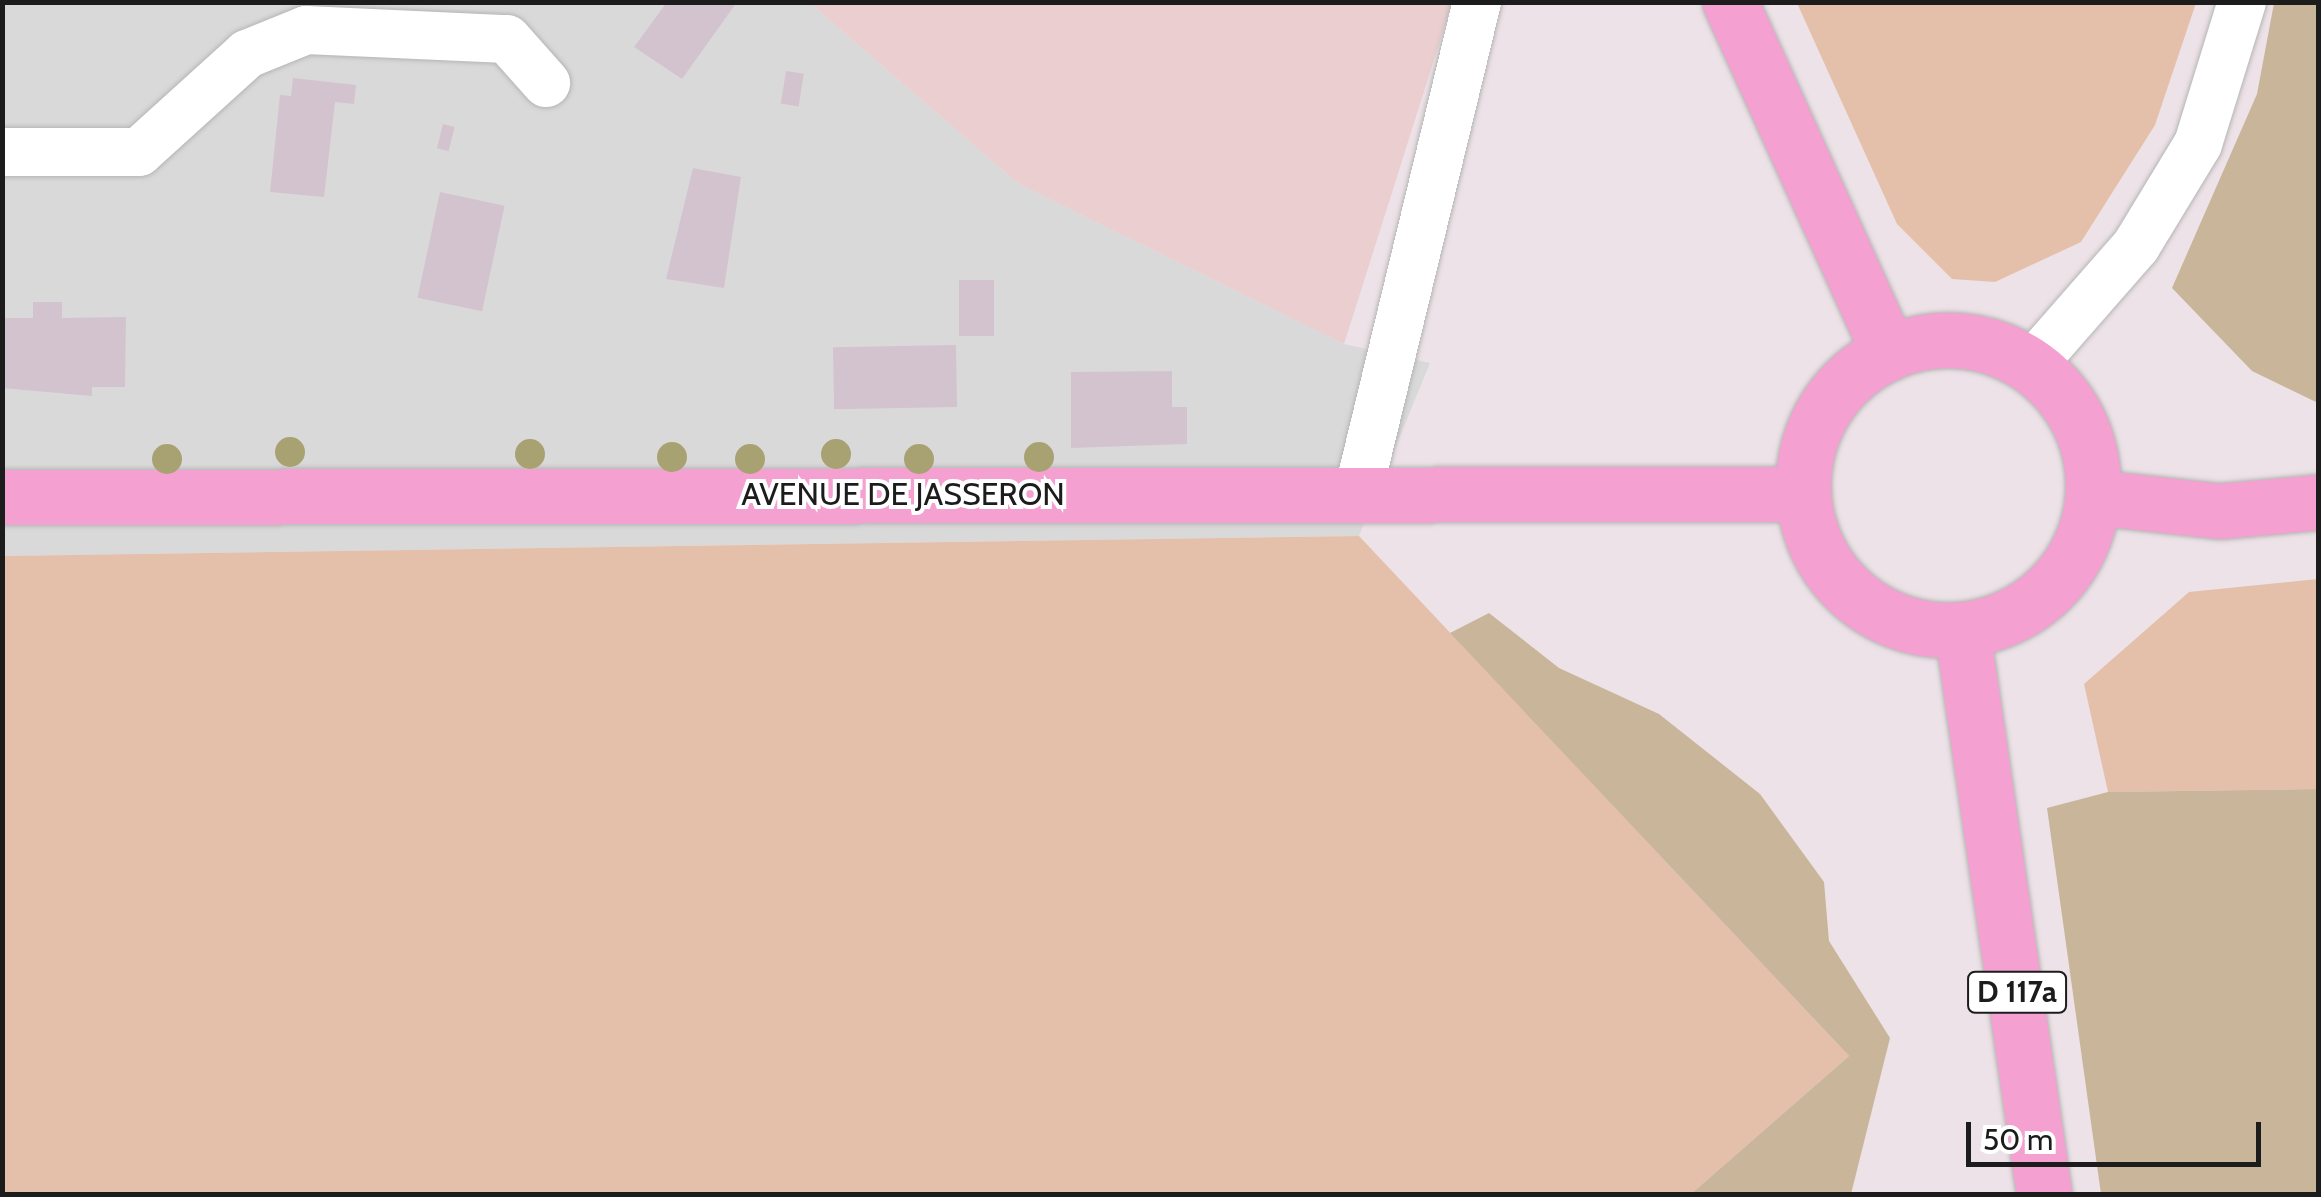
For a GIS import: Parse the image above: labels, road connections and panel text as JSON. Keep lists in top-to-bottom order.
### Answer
{
  "streets": {
    "main road": ["AVENUE DE JASSERON", "D 117a"]
  },
  "crossings": [
    ["AVENUE DE JASSERON", "D 117a"]
  ],
  "scale_bar": "50 m"
}
